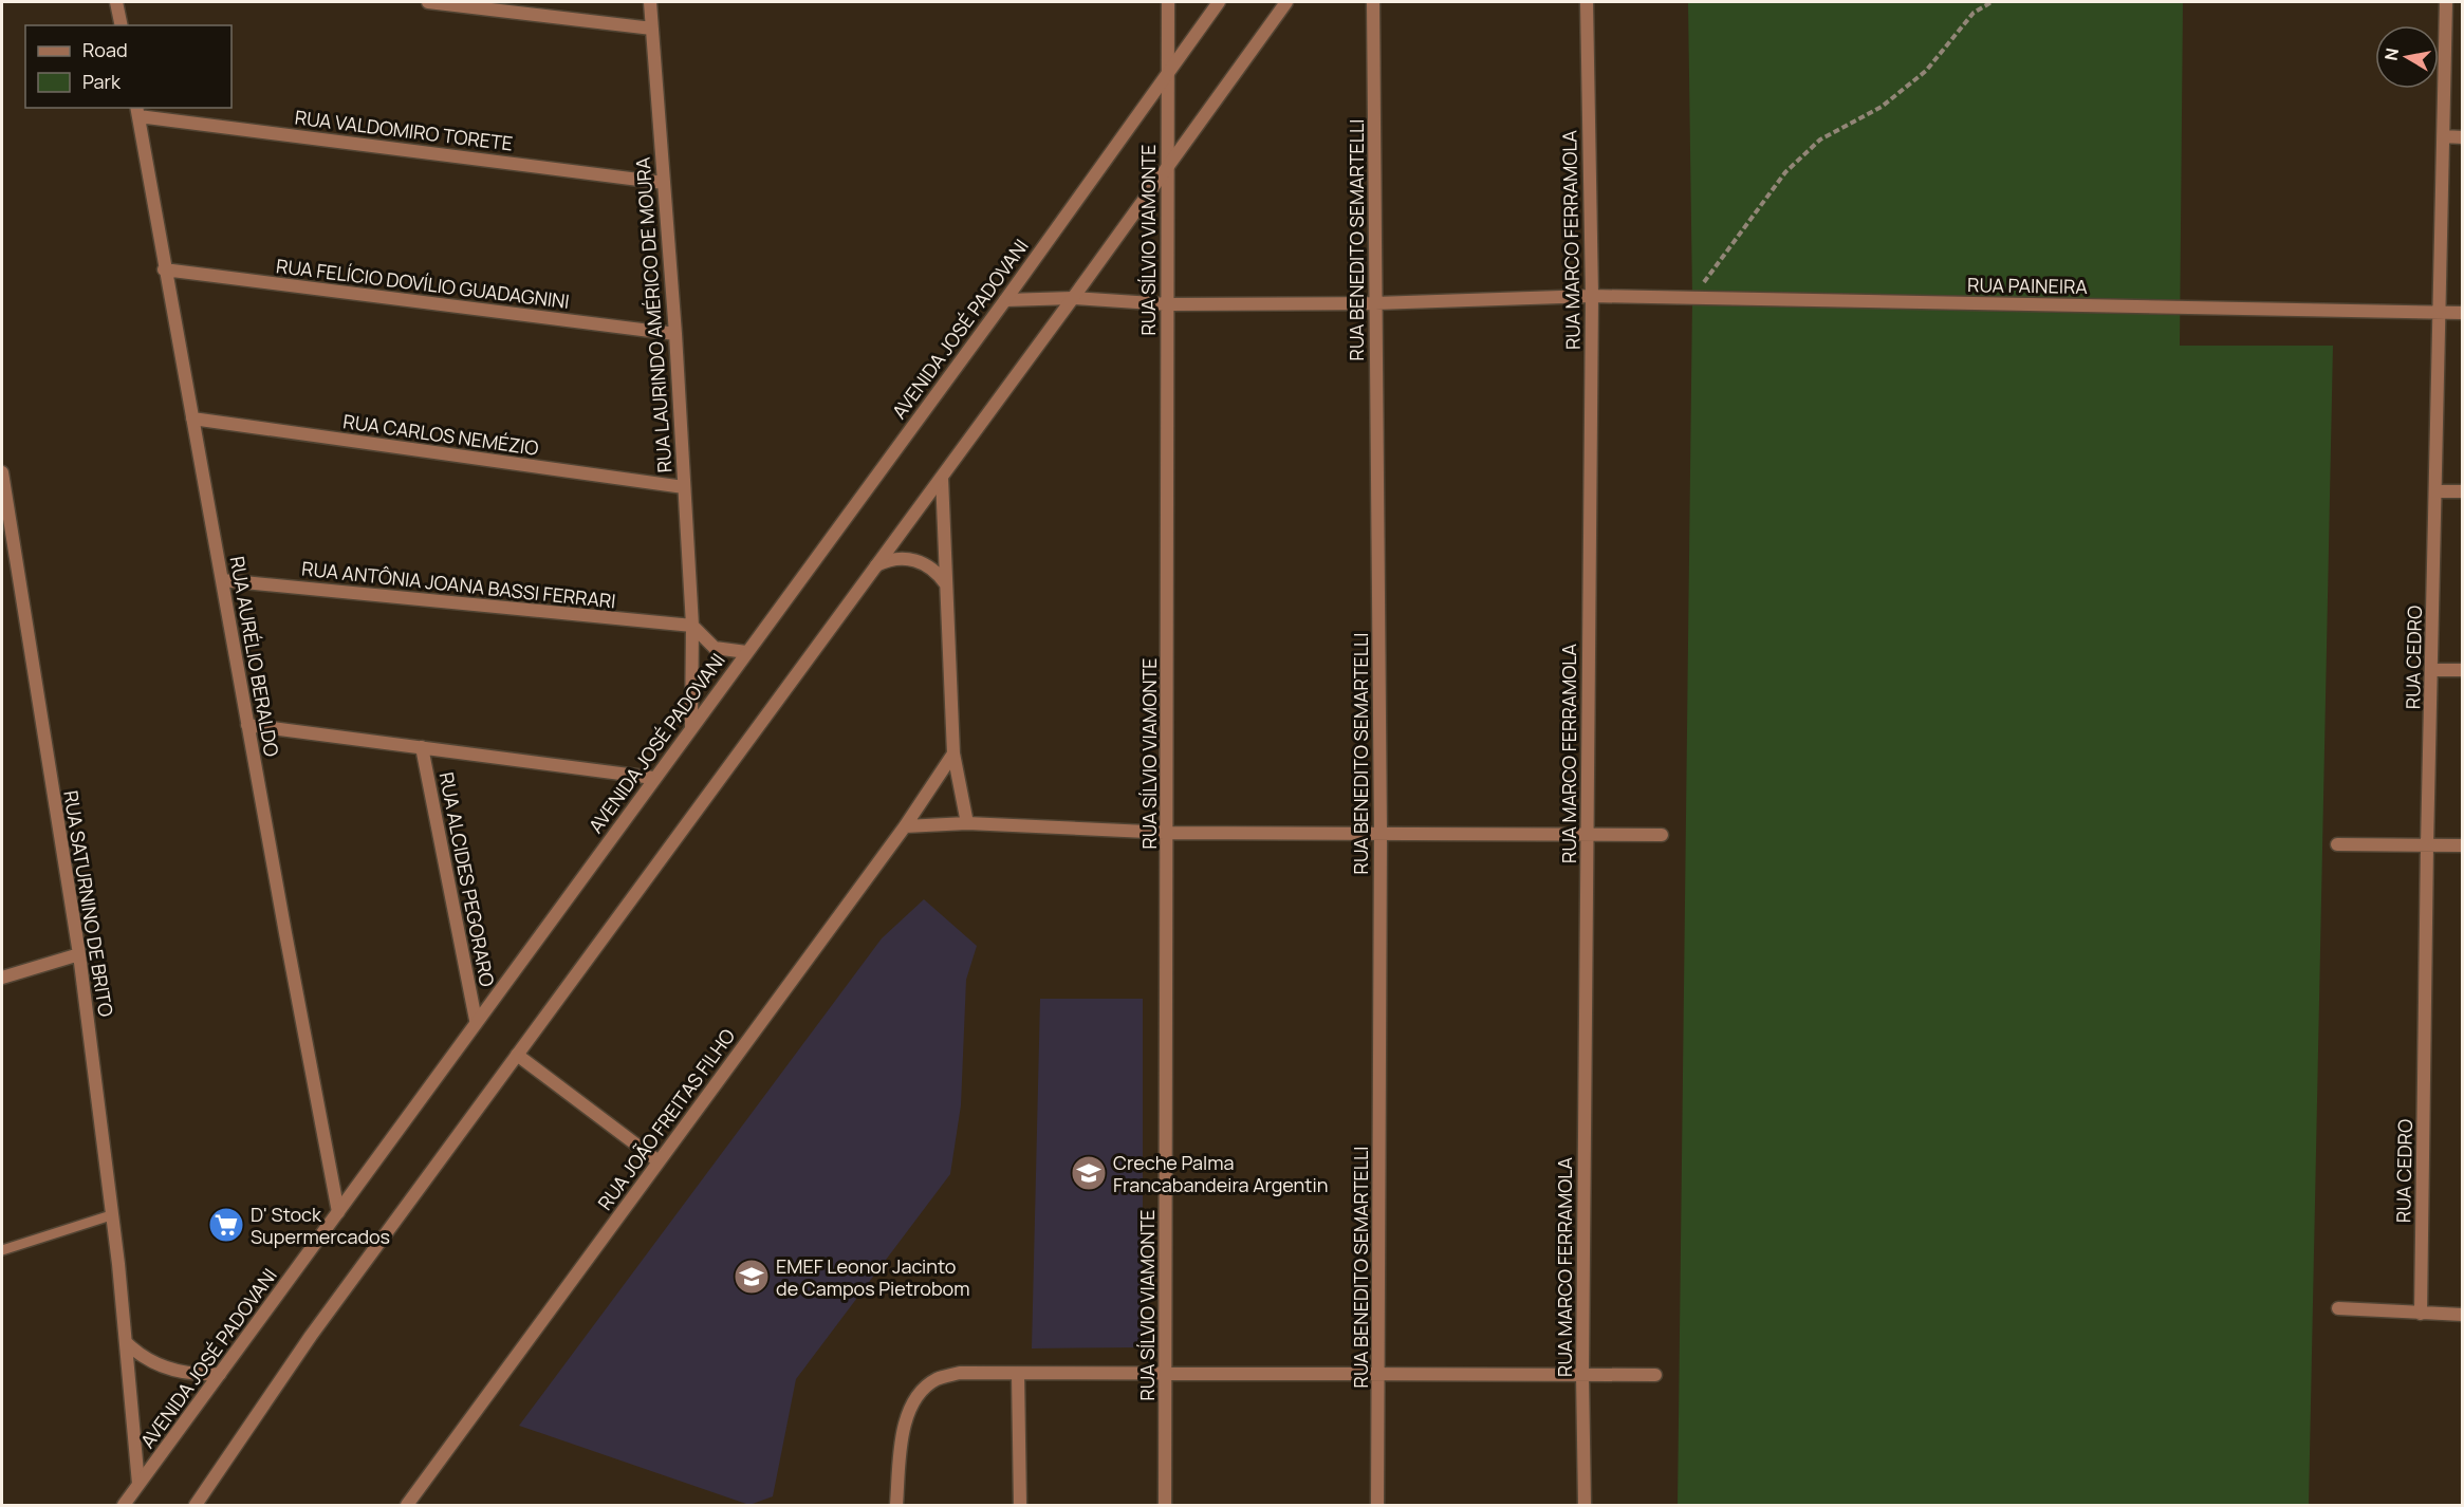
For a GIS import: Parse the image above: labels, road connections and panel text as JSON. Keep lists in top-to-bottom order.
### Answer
{
  "streets": {
    "street": [
      "RUA VALDOMIRO TORETE",
      "RUA SÍLVIO VIAMONTE",
      "RUA BENEDITO SEMARTELLI",
      "RUA MARCO FERRAMOLA",
      "RUA FELÍCIO DOVÍLIO GUADAGNINI",
      "RUA PAINEIRA",
      "RUA LAURINDO AMÉRICO DE MOURA",
      "AVENIDA JOSÉ PADOVANI",
      "RUA CARLOS NEMÉZIO",
      "RUA ANTÔNIA JOANA BASSI FERRARI",
      "RUA AURÉLIO BERALDO",
      "RUA CEDRO",
      "RUA ALCIDES PEGORARO",
      "RUA SATURNINO DE BRITO",
      "RUA JOÃO FREITAS FILHO"
    ]
  },
  "crossings": [
    ["RUA VALDOMIRO TORETE", "RUA LAURINDO AMÉRICO DE MOURA"],
    ["RUA VALDOMIRO TORETE", "RUA AURÉLIO BERALDO"],
    ["RUA SÍLVIO VIAMONTE", "RUA PAINEIRA"],
    ["RUA SÍLVIO VIAMONTE", "AVENIDA JOSÉ PADOVANI"],
    ["RUA BENEDITO SEMARTELLI", "RUA PAINEIRA"],
    ["RUA MARCO FERRAMOLA", "RUA PAINEIRA"],
    ["RUA FELÍCIO DOVÍLIO GUADAGNINI", "RUA LAURINDO AMÉRICO DE MOURA"],
    ["RUA FELÍCIO DOVÍLIO GUADAGNINI", "RUA AURÉLIO BERALDO"],
    ["RUA PAINEIRA", "AVENIDA JOSÉ PADOVANI"],
    ["RUA PAINEIRA", "RUA CEDRO"],
    ["RUA LAURINDO AMÉRICO DE MOURA", "AVENIDA JOSÉ PADOVANI"],
    ["RUA LAURINDO AMÉRICO DE MOURA", "RUA CARLOS NEMÉZIO"],
    ["RUA LAURINDO AMÉRICO DE MOURA", "RUA ANTÔNIA JOANA BASSI FERRARI"],
    ["AVENIDA JOSÉ PADOVANI", "RUA AURÉLIO BERALDO"],
    ["AVENIDA JOSÉ PADOVANI", "RUA ALCIDES PEGORARO"],
    ["AVENIDA JOSÉ PADOVANI", "RUA SATURNINO DE BRITO"],
    ["RUA CARLOS NEMÉZIO", "RUA AURÉLIO BERALDO"],
    ["RUA ANTÔNIA JOANA BASSI FERRARI", "RUA AURÉLIO BERALDO"]
  ],
  "places": {
    "school or university": ["Creche Palma Francabandeira Argentin", "EMEF Leonor Jacinto de Campos Pietrobom"],
    "supermarket": ["D' Stock Supermercados"]
  },
  "legend": ["Road", "Park"],
  "north": "left"
}
